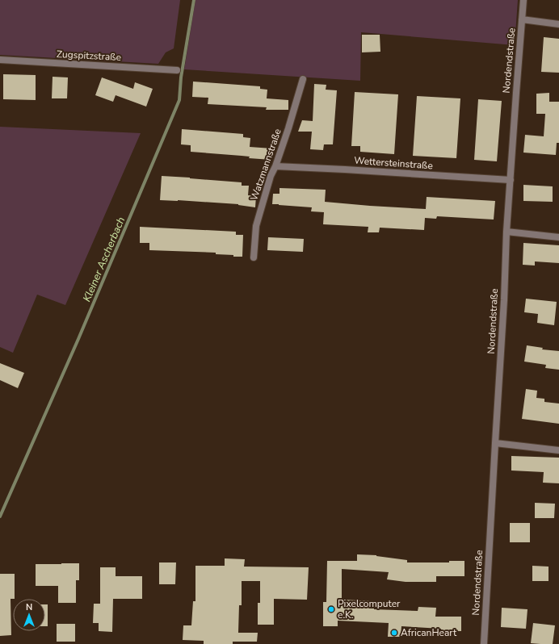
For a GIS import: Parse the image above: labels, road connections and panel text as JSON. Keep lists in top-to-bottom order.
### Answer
{
  "streets": {
    "street": [
      "Zugspitzstraße",
      "Nordendstraße",
      "Wettersteinstraße",
      "Watzmannstraße"
    ]
  },
  "crossings": [
    ["Nordendstraße", "Wettersteinstraße"],
    ["Wettersteinstraße", "Watzmannstraße"]
  ],
  "water": ["Kleiner Ascherbach"],
  "places": ["Pixelcomputer e.K.", "AfricanHeart"],
  "north": "top"
}
